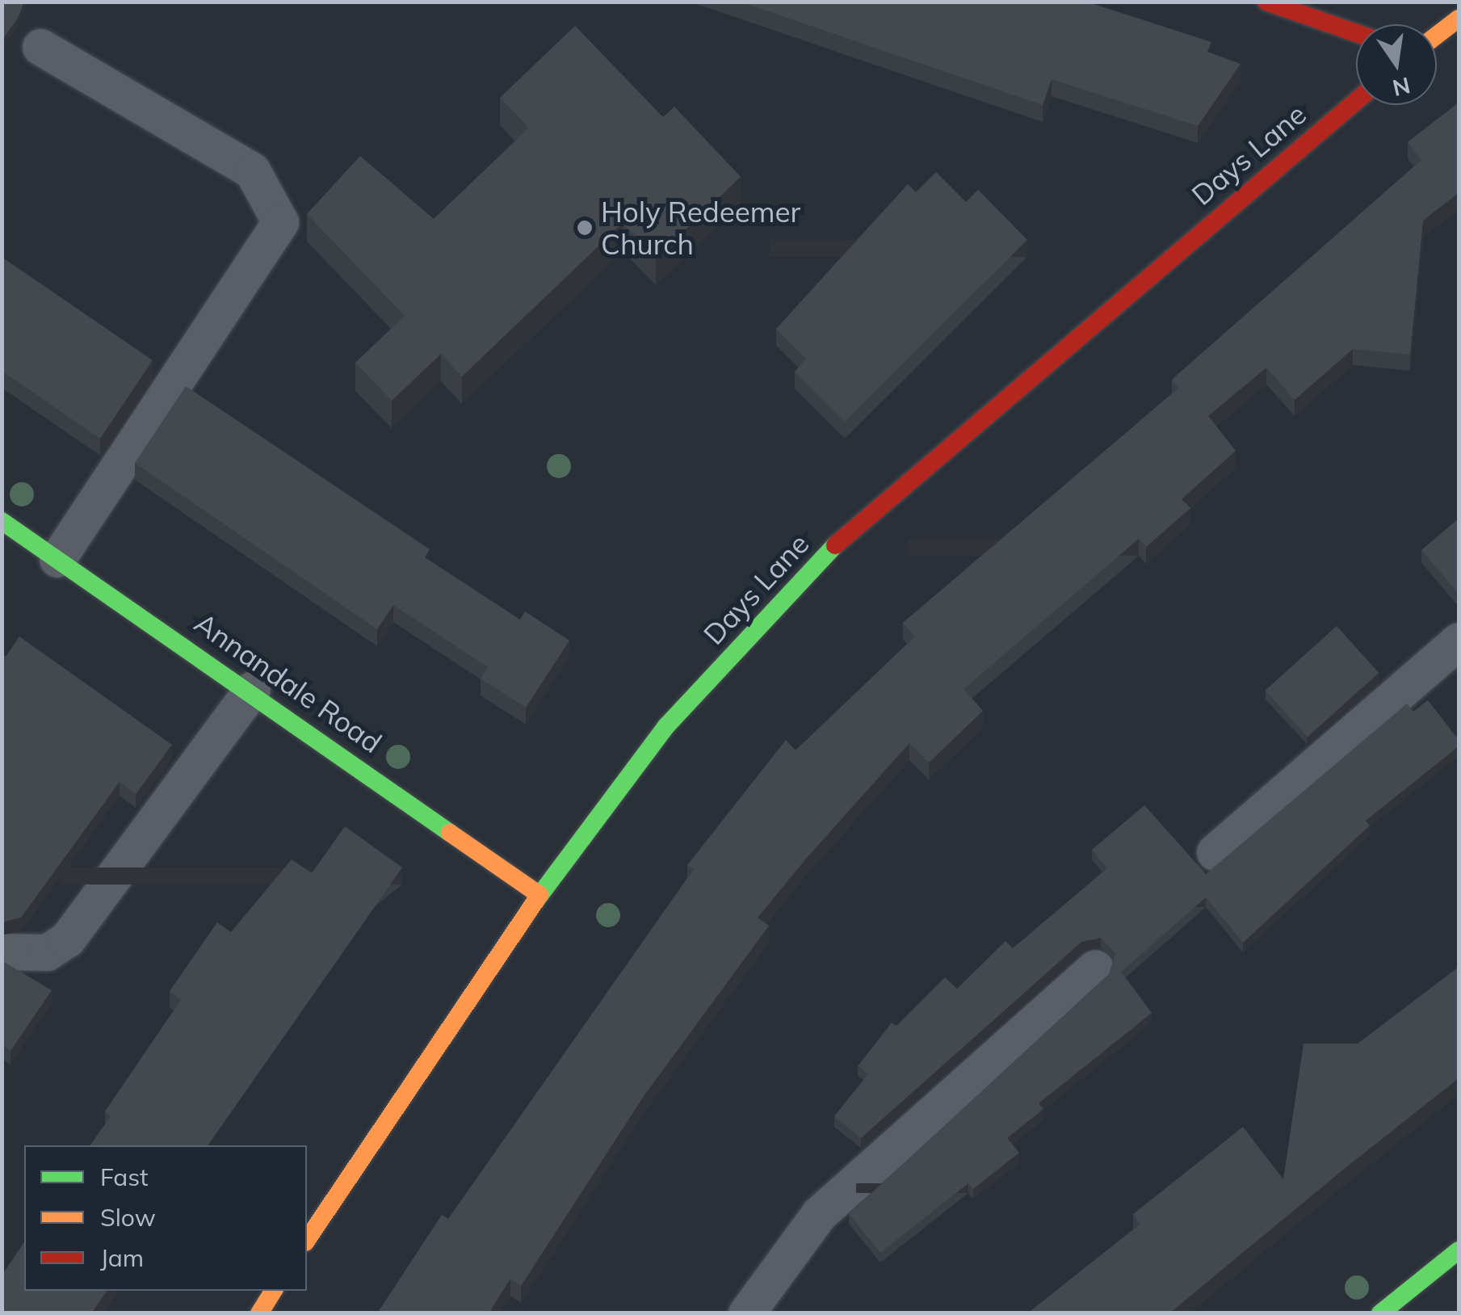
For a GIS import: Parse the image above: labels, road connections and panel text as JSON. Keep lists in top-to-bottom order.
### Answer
{
  "streets": {
    "street": ["Days Lane", "Annandale Road"]
  },
  "crossings": [
    ["Days Lane", "Annandale Road"]
  ],
  "places": ["Holy Redeemer Church"],
  "legend": ["Fast", "Slow", "Jam"],
  "north": "bottom"
}
